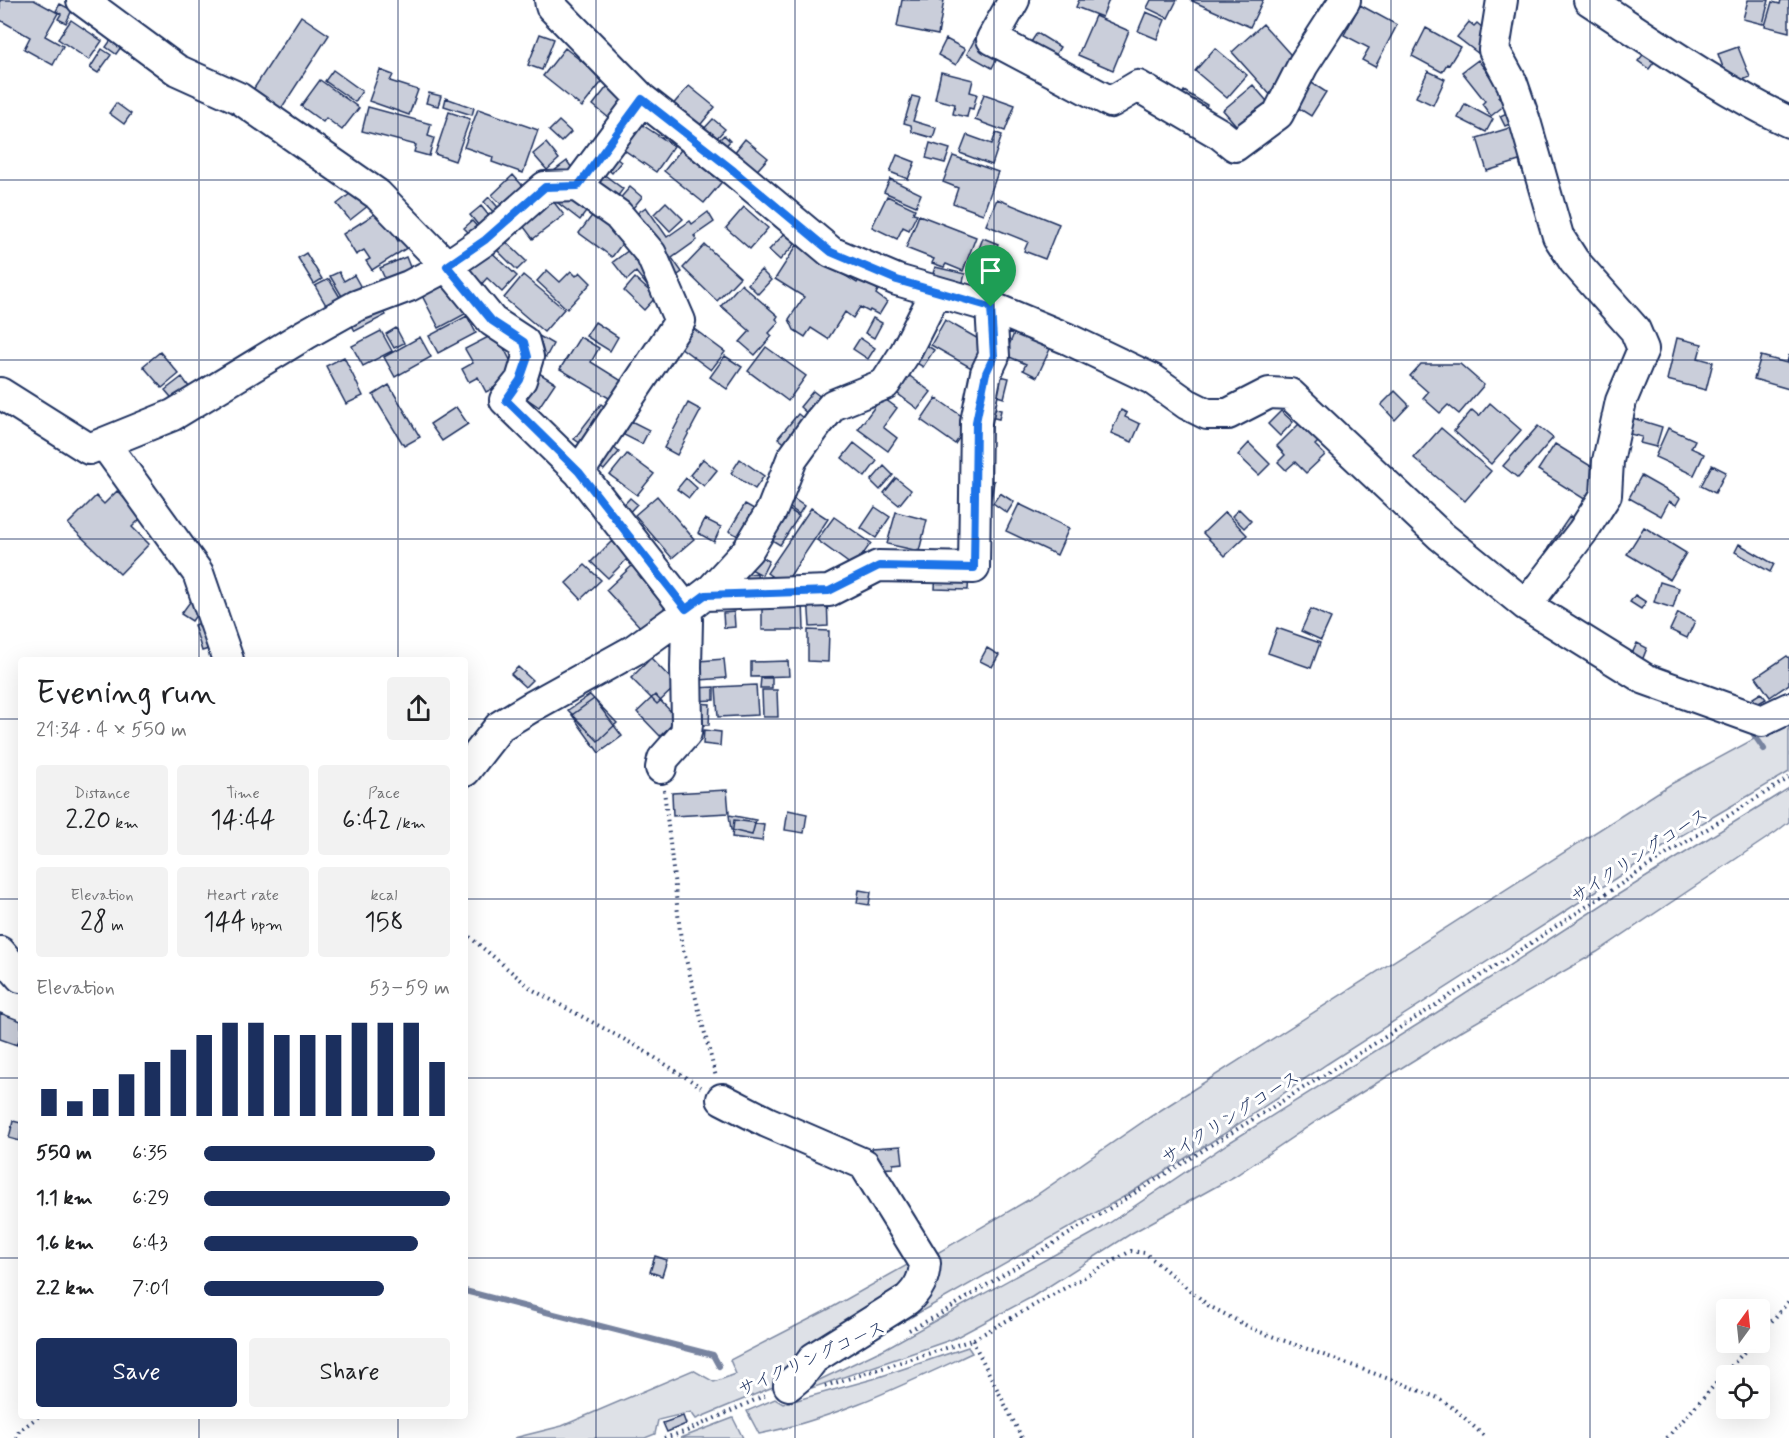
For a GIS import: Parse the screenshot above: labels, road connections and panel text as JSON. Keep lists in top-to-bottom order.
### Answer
{
  "streets": {
    "path": ["サイクリングコース"]
  },
  "north": "top",
  "page": {
    "heading": ["Evening run", "21:34 · 4 × 550 m"],
    "stats": [
      ["Distance", "2.20 km"],
      ["Time", "14:44"],
      ["Pace", "6:42 /km"],
      ["Elevation", "28 m"],
      ["Heart rate", "144 bpm"],
      ["kcal", "158"]
    ],
    "chart": ["Elevation", "53–59 m"],
    "list": [
      {
        "name": "550 m",
        "note": "6:35"
      },
      {
        "name": "1.1 km",
        "note": "6:29"
      },
      {
        "name": "1.6 km",
        "note": "6:43"
      },
      {
        "name": "2.2 km",
        "note": "7:01"
      }
    ],
    "buttons": ["Save", "Share"]
  }
}
